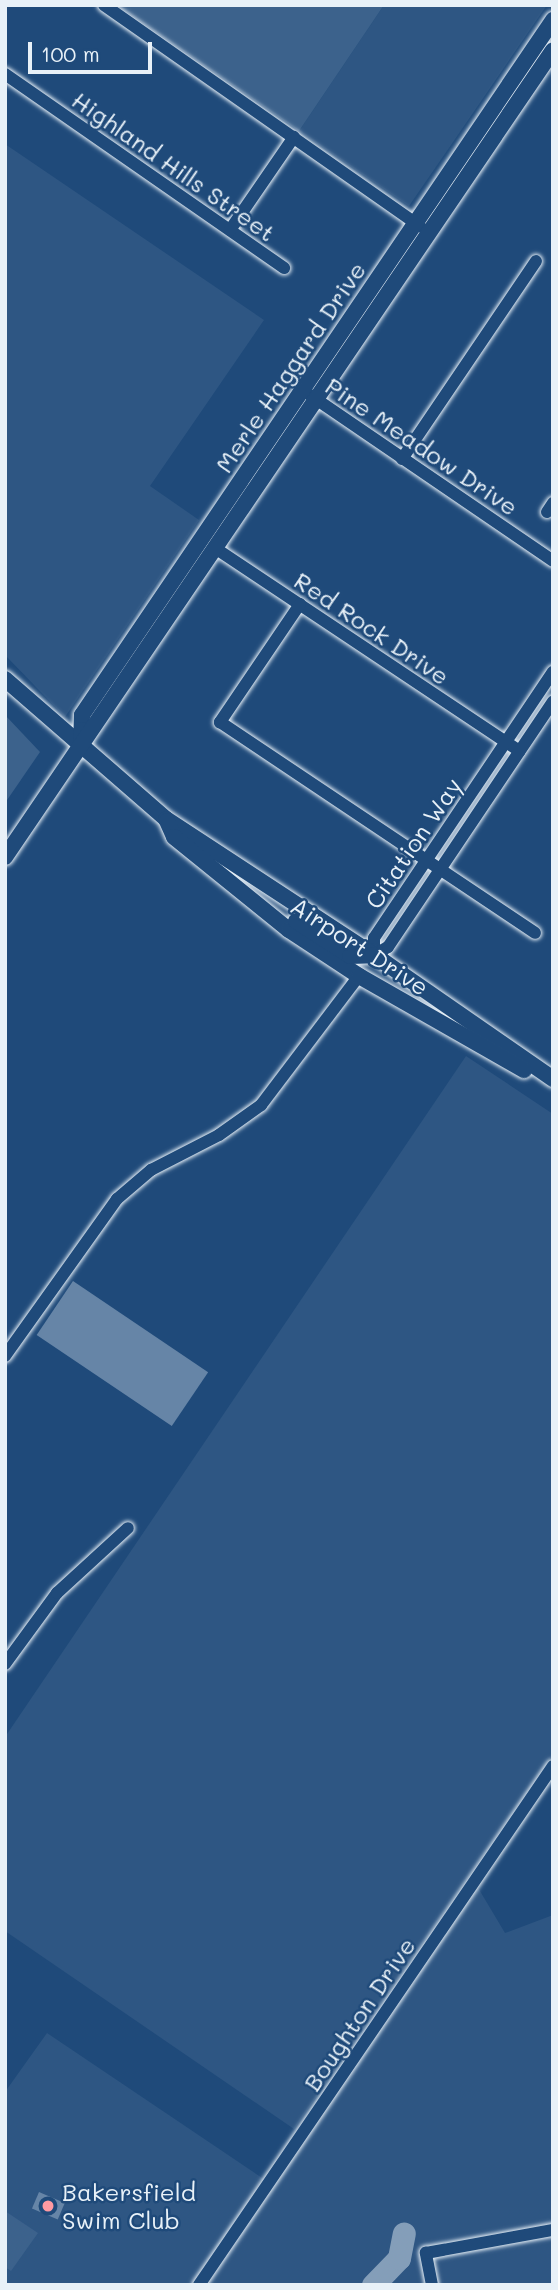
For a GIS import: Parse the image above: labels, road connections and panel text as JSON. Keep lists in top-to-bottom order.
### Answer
{
  "streets": {
    "main road": ["Merle Haggard Drive", "Airport Drive"],
    "street": [
      "Highland Hills Street",
      "Pine Meadow Drive",
      "Red Rock Drive",
      "Citation Way",
      "Boughton Drive"
    ]
  },
  "crossings": [
    ["Merle Haggard Drive", "Pine Meadow Drive"],
    ["Merle Haggard Drive", "Red Rock Drive"],
    ["Merle Haggard Drive", "Airport Drive"],
    ["Red Rock Drive", "Citation Way"],
    ["Citation Way", "Airport Drive"]
  ],
  "places": ["Bakersfield Swim Club"],
  "scale_bar": "100 m"
}
